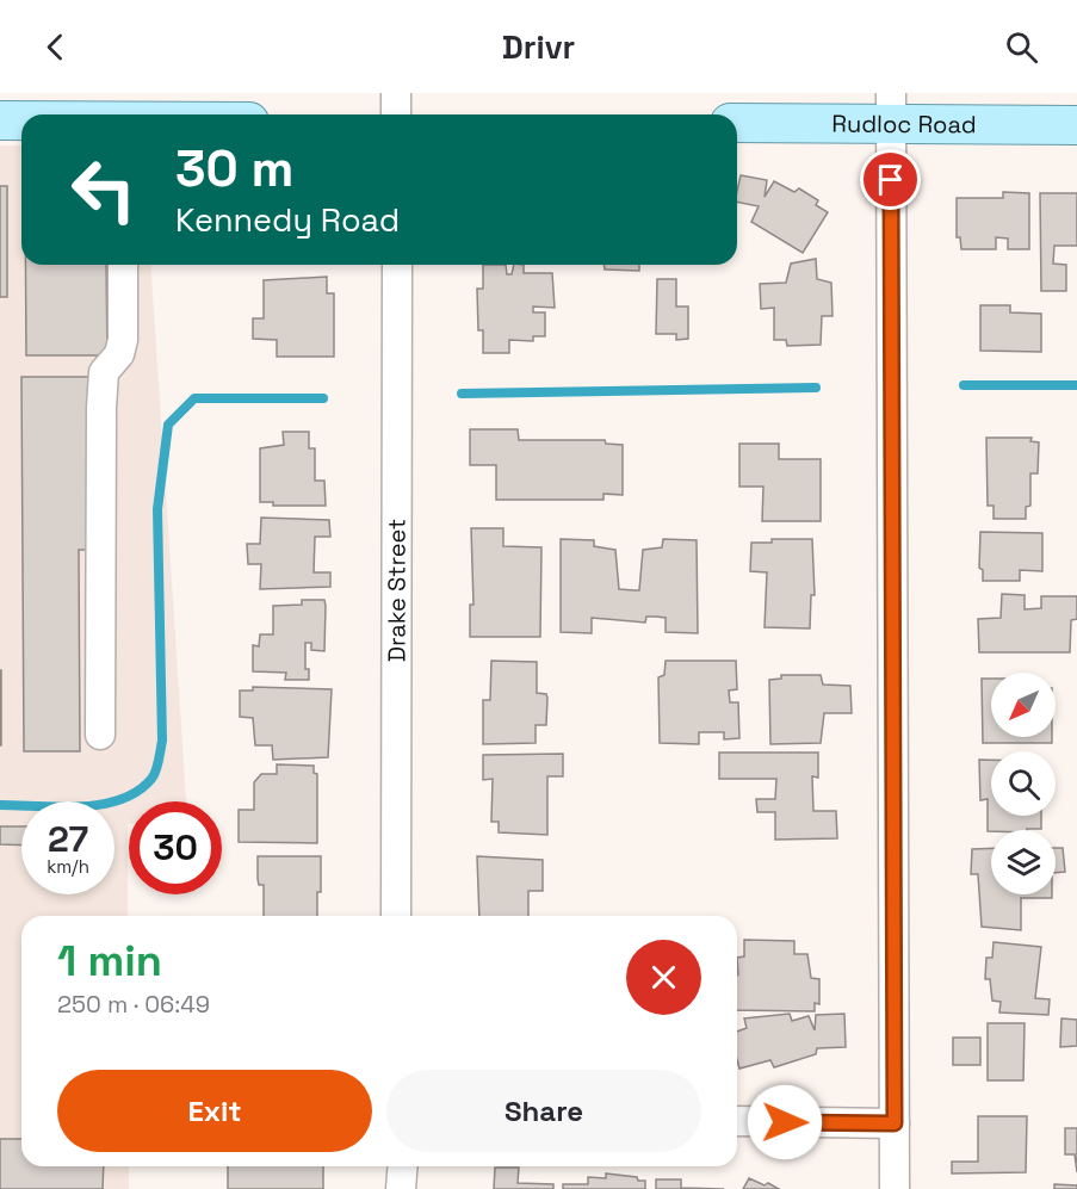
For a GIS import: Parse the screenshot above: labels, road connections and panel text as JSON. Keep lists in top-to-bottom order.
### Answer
{
  "streets": {
    "main road": ["Rudloc Road"],
    "street": ["Drake Street"]
  },
  "north": "bottom left",
  "page": {
    "header": "Drivr",
    "turn": ["30 m", "Kennedy Road"],
    "speed": "27 km/h",
    "limit": "30",
    "heading": ["1 min", "250 m · 06:49"],
    "buttons": ["Exit", "Share"]
  }
}
